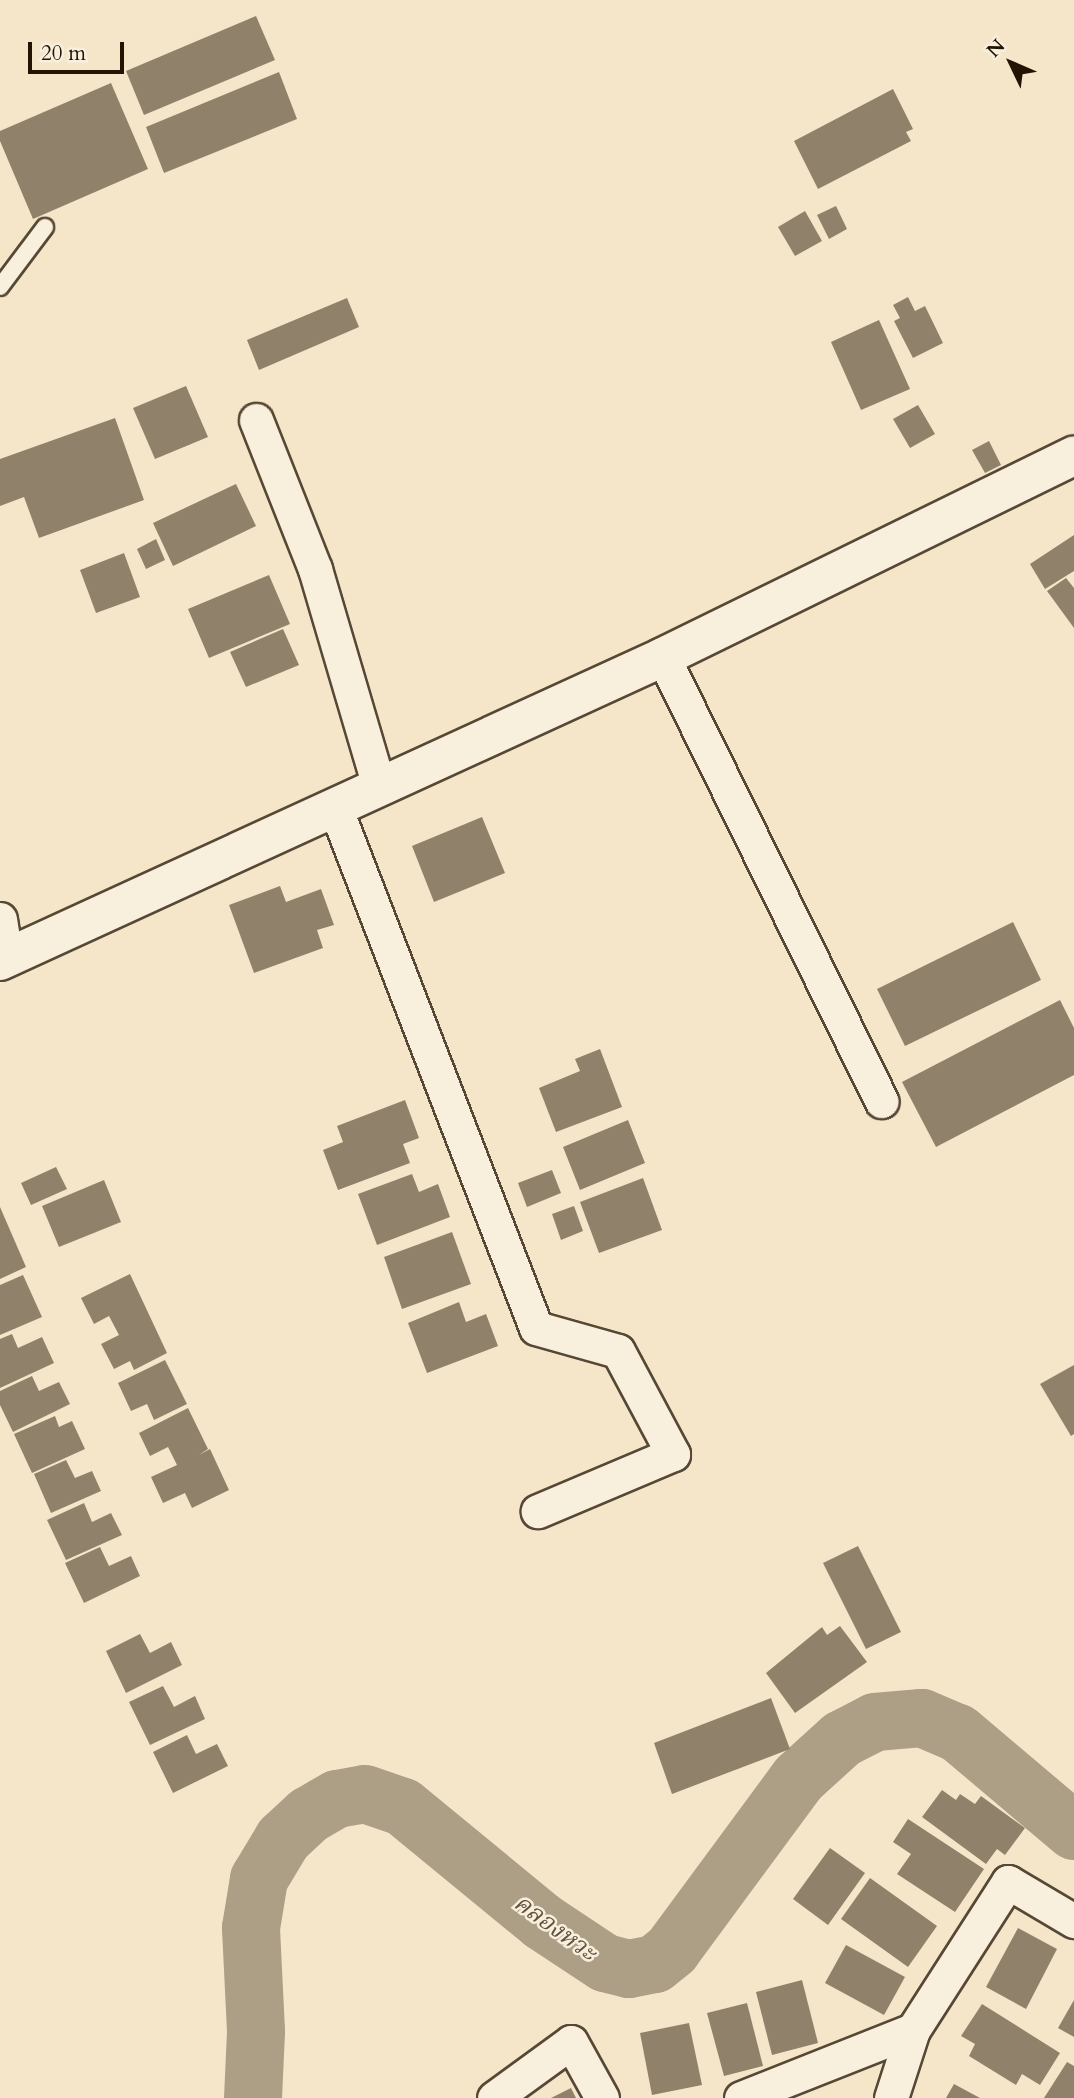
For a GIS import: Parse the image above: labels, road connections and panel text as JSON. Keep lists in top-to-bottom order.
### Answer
{
  "water": ["คลองหวะ"],
  "scale_bar": "20 m",
  "north": "top left"
}
